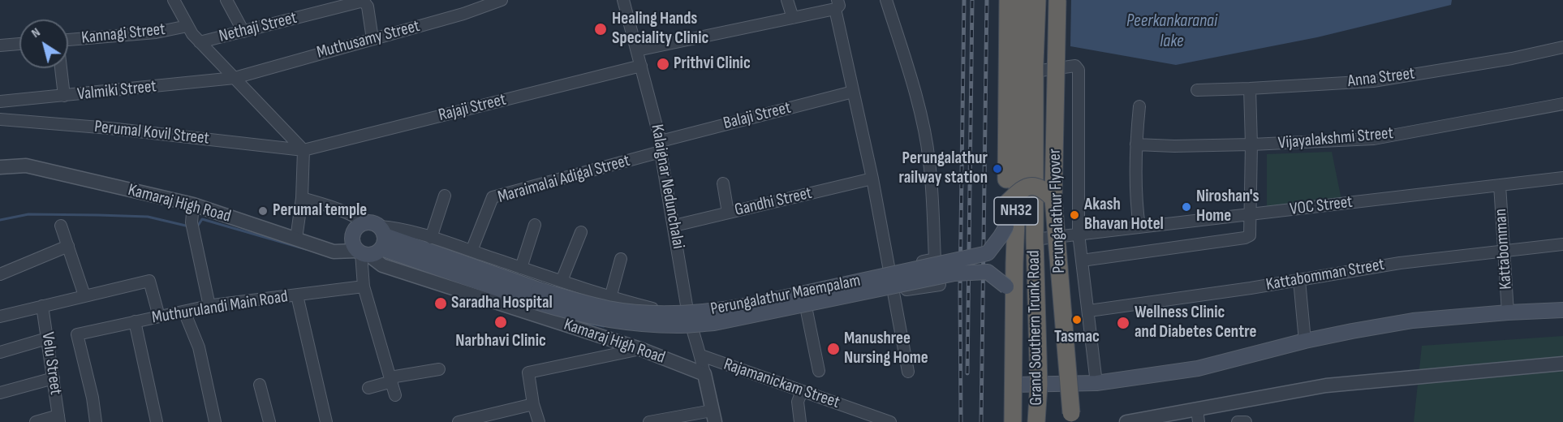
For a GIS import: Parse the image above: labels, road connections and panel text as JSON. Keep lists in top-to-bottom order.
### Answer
{
  "streets": {
    "highway": ["NH32", "Perungalathur Flyover", "Grand Southern Trunk Road"],
    "main road": ["Perungalathur Maempalam"],
    "street": [
      "Nethaji Street",
      "Kannagi Street",
      "Muthusamy Street",
      "Anna Street",
      "Valmiki Street",
      "Rajaji Street",
      "Balaji Street",
      "Perumal Kovil Street",
      "Vijayalakshmi Street",
      "Maraimalai Adigal Street",
      "Kalaignar Nedunchalai",
      "Gandhi Street",
      "Kamaraj High Road",
      "VOC Street",
      "Kattabomman",
      "Kattabomman Street",
      "Muthurulandi Main Road",
      "Velu Street",
      "Rajamanickam Street"
    ]
  },
  "crossings": [
    ["Nethaji Street", "Muthusamy Street"],
    ["Muthusamy Street", "Valmiki Street"],
    ["Rajaji Street", "Perumal Kovil Street"],
    ["Rajaji Street", "Kalaignar Nedunchalai"],
    ["Balaji Street", "Maraimalai Adigal Street"],
    ["Balaji Street", "Kalaignar Nedunchalai"],
    ["Maraimalai Adigal Street", "Kalaignar Nedunchalai"],
    ["Kalaignar Nedunchalai", "Gandhi Street"],
    ["Kalaignar Nedunchalai", "Kamaraj High Road"],
    ["Kalaignar Nedunchalai", "Rajamanickam Street"],
    ["Kamaraj High Road", "Perungalathur Maempalam"],
    ["VOC Street", "Kattabomman"],
    ["VOC Street", "Grand Southern Trunk Road"],
    ["Kattabomman", "Kattabomman Street"]
  ],
  "water": ["Peerkankaranai lake"],
  "places": [
    "Healing Hands Speciality Clinic",
    "Prithvi Clinic",
    "Perungalathur railway station",
    "Niroshan's Home",
    "Perumal temple",
    "Akash Bhavan Hotel",
    "Saradha Hospital",
    "Tasmac",
    "Narbhavi Clinic",
    "Wellness Clinic and Diabetes Centre",
    "Manushree Nursing Home"
  ],
  "north": "top left"
}
